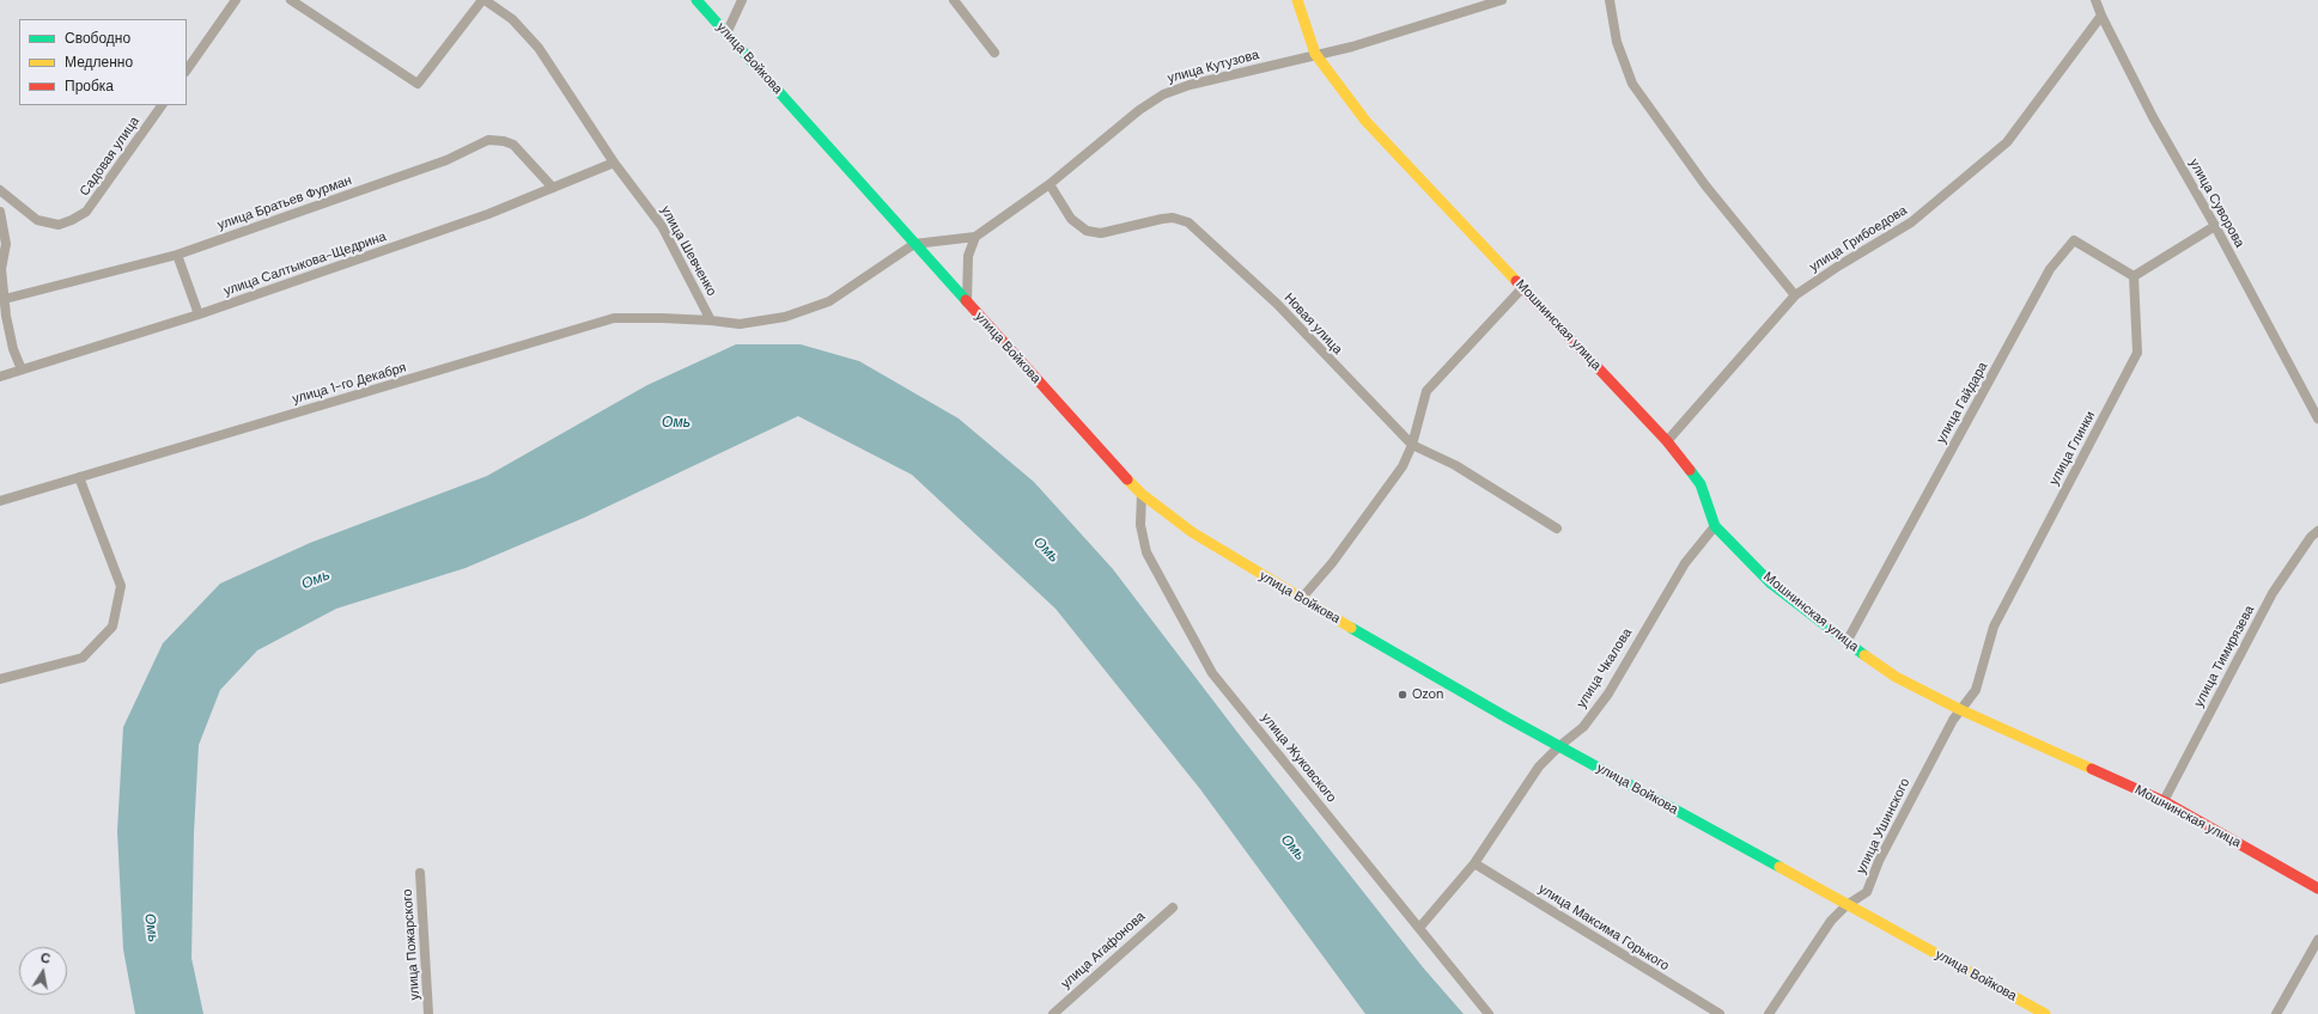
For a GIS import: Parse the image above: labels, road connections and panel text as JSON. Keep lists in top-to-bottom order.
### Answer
{
  "streets": {
    "main road": ["улица Войкова", "Мошнинская улица"],
    "street": [
      "улица Кутузова",
      "Садовая улица",
      "улица Братьев Фурман",
      "улица Суворова",
      "улица Грибоедова",
      "улица Шевченко",
      "улица Салтыкова-Щедрина",
      "Новая улица",
      "улица 1-го Декабря",
      "улица Гайдара",
      "улица Глинки",
      "улица Тимирязева",
      "улица Чкалова",
      "улица Жуковского",
      "улица Ушинского",
      "улица Максима Горького",
      "улица Пожарского",
      "улица Агафонова"
    ]
  },
  "crossings": [
    ["улица Войкова", "улица Кутузова"],
    ["улица Войкова", "улица Чкалова"],
    ["улица Войкова", "улица Жуковского"],
    ["улица Войкова", "улица Ушинского"],
    ["улица Кутузова", "Новая улица"],
    ["улица Кутузова", "Мошнинская улица"],
    ["улица Братьев Фурман", "улица Салтыкова-Щедрина"],
    ["улица Суворова", "улица Грибоедова"],
    ["улица Грибоедова", "Мошнинская улица"],
    ["улица Шевченко", "улица Салтыкова-Щедрина"],
    ["улица Шевченко", "улица 1-го Декабря"],
    ["Мошнинская улица", "улица Гайдара"],
    ["Мошнинская улица", "улица Глинки"],
    ["Мошнинская улица", "улица Тимирязева"],
    ["Мошнинская улица", "улица Чкалова"],
    ["Мошнинская улица", "улица Ушинского"],
    ["улица Гайдара", "улица Глинки"],
    ["улица Глинки", "улица Ушинского"],
    ["улица Чкалова", "улица Жуковского"],
    ["улица Чкалова", "улица Максима Горького"]
  ],
  "water": ["Омь"],
  "places": ["Ozon"],
  "legend": ["Свободно", "Медленно", "Пробка"],
  "north": "top"
}
